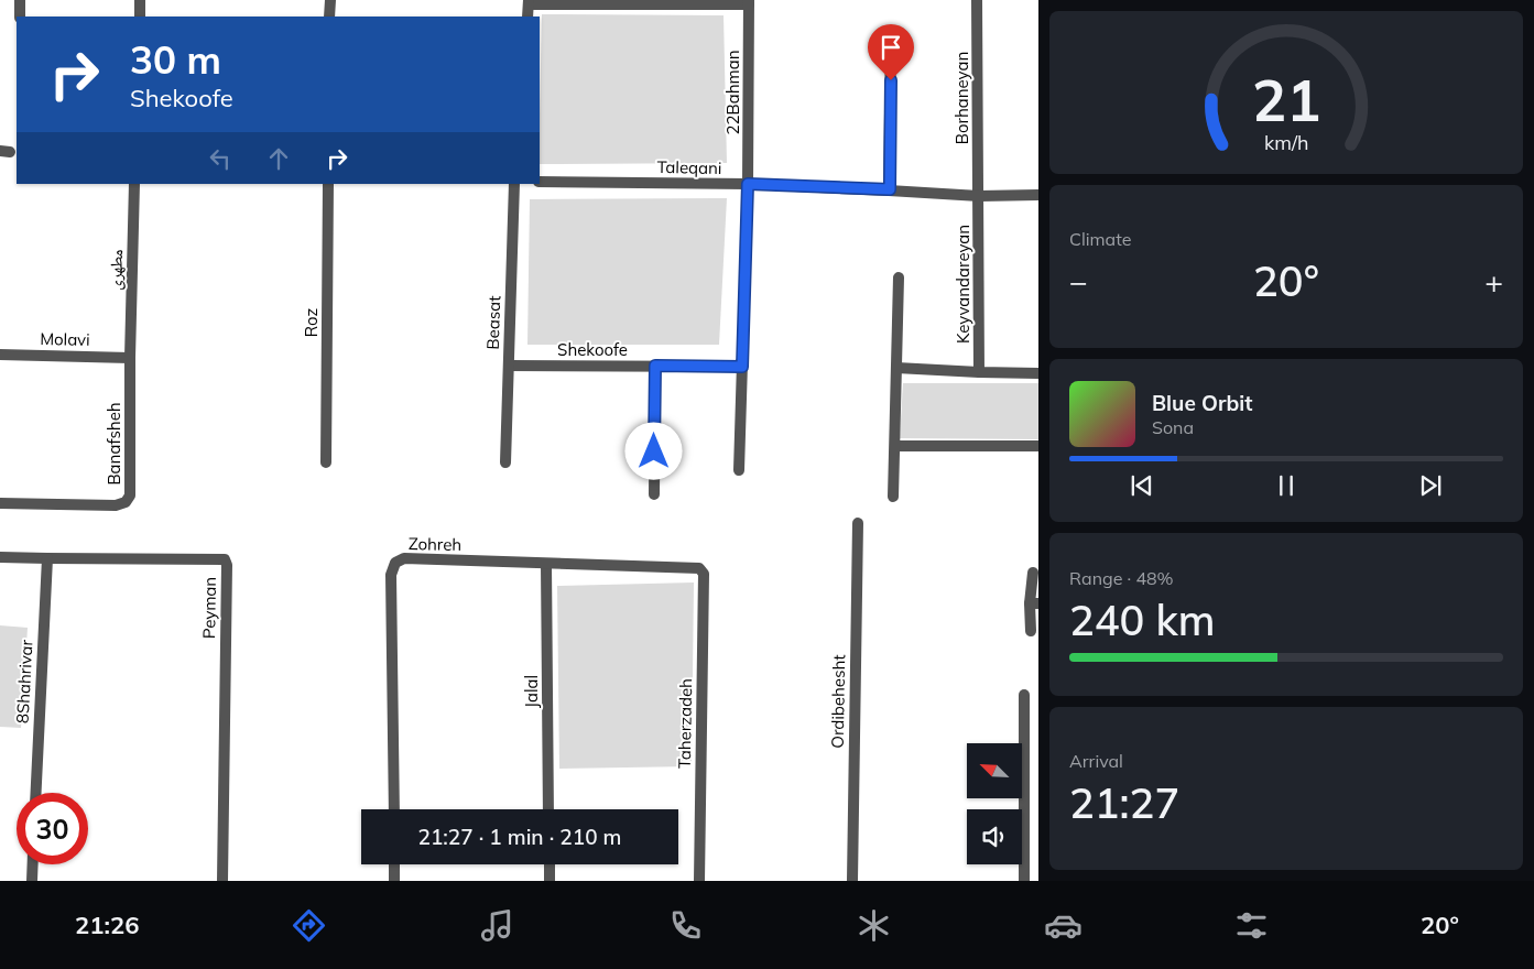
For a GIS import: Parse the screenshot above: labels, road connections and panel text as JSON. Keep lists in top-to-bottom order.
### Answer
{
  "streets": {
    "street": [
      "22Bahman",
      "Borhaneyan",
      "Taleqani",
      "مطهری",
      "Keyvandareyan",
      "Roz",
      "Beasat",
      "Molavi",
      "Shekoofe",
      "Banafsheh",
      "Zohreh",
      "Peyman",
      "8Shahrivar",
      "Jalal",
      "Ordibehesht",
      "Taherzadeh"
    ]
  },
  "crossings": [
    ["22Bahman", "Taleqani"],
    ["22Bahman", "Shekoofe"],
    ["Borhaneyan", "Taleqani"],
    ["Borhaneyan", "Keyvandareyan"],
    ["Taleqani", "Keyvandareyan"],
    ["مطهری", "Molavi"],
    ["مطهری", "Banafsheh"],
    ["Beasat", "Shekoofe"],
    ["Molavi", "Banafsheh"],
    ["Zohreh", "Jalal"],
    ["Zohreh", "Taherzadeh"],
    ["Peyman", "8Shahrivar"]
  ],
  "north": "top left",
  "page": {
    "turn": ["30 m", "Shekoofe"],
    "tile": [
      "Climate",
      ["Range · 48%", "240 km"],
      ["Arrival", "21:27"]
    ],
    "heat": ["−", "20°", "+"],
    "song": ["Blue Orbit", "Sona"],
    "limit": "30",
    "trip": "21:27 · 1 min · 210 m",
    "tabs": ["21:26", "20°"],
    "gauge": ["21", "km/h"]
  }
}
